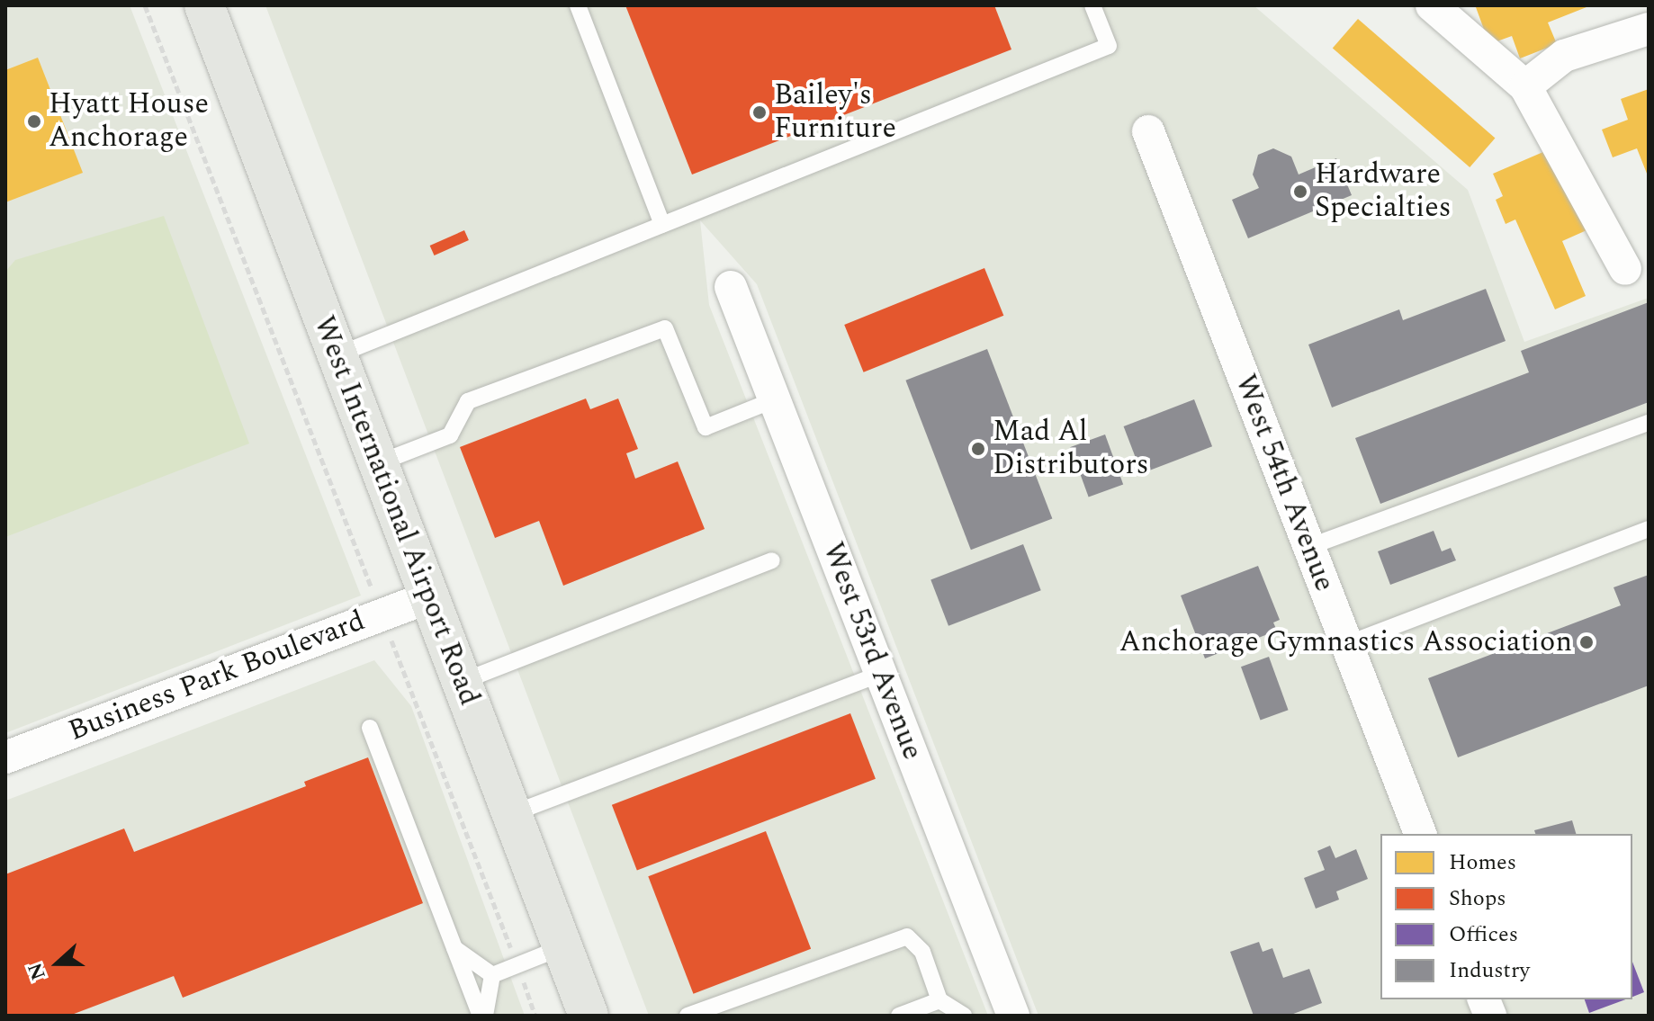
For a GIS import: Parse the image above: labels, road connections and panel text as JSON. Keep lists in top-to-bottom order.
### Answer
{
  "streets": {
    "main road": ["West International Airport Road"],
    "street": ["West 54th Avenue", "West 53rd Avenue", "Business Park Boulevard"]
  },
  "crossings": [
    ["West International Airport Road", "Business Park Boulevard"]
  ],
  "places": [
    "Bailey's Furniture",
    "Hyatt House Anchorage",
    "Hardware Specialties",
    "Mad Al Distributors",
    "Anchorage Gymnastics Association"
  ],
  "legend": [
    "Homes",
    "Shops",
    "Offices",
    "Industry"
  ],
  "north": "left"
}
